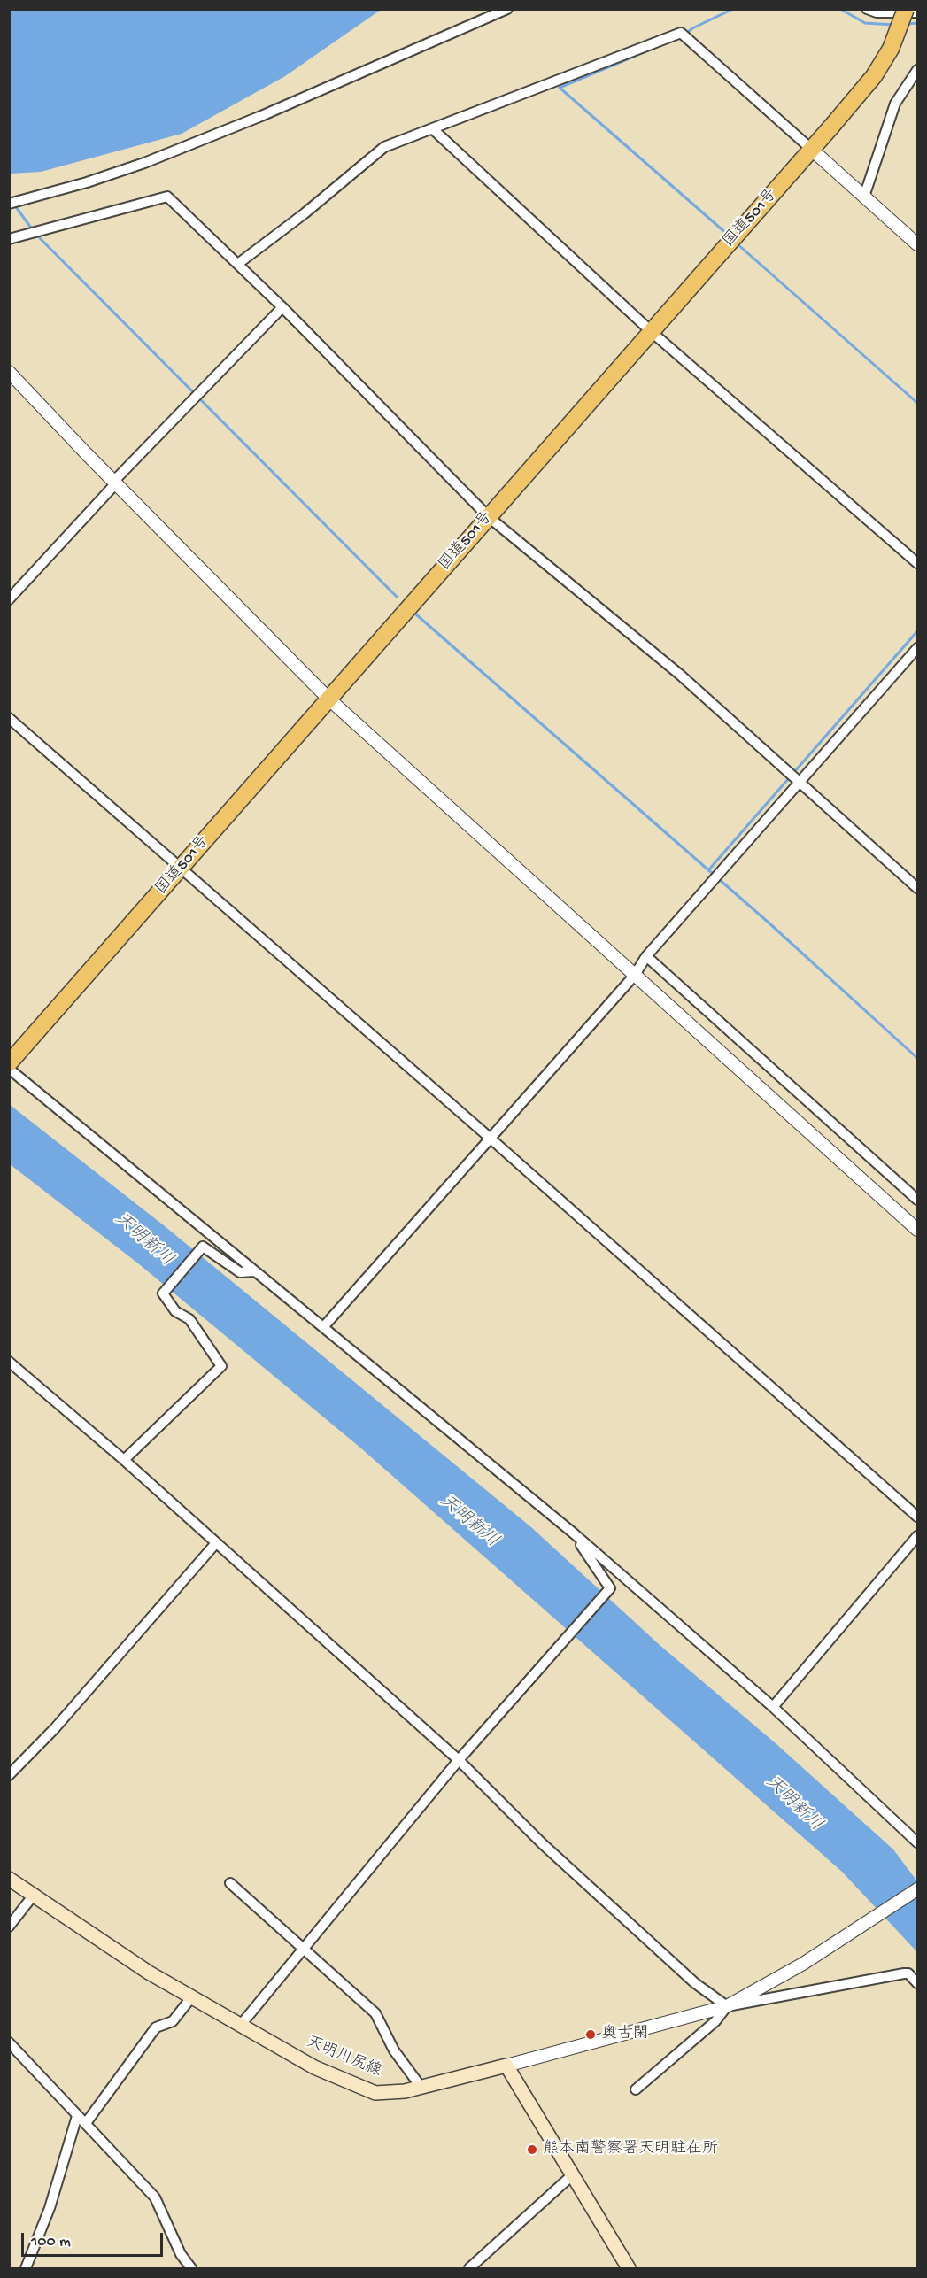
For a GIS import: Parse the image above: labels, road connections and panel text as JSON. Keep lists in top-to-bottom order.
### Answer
{
  "streets": {
    "highway": ["国道501号"],
    "main road": ["天明川尻線"]
  },
  "water": ["天明新川"],
  "places": ["奥古閑", "熊本南警察署天明駐在所"],
  "scale_bar": "100 m"
}
